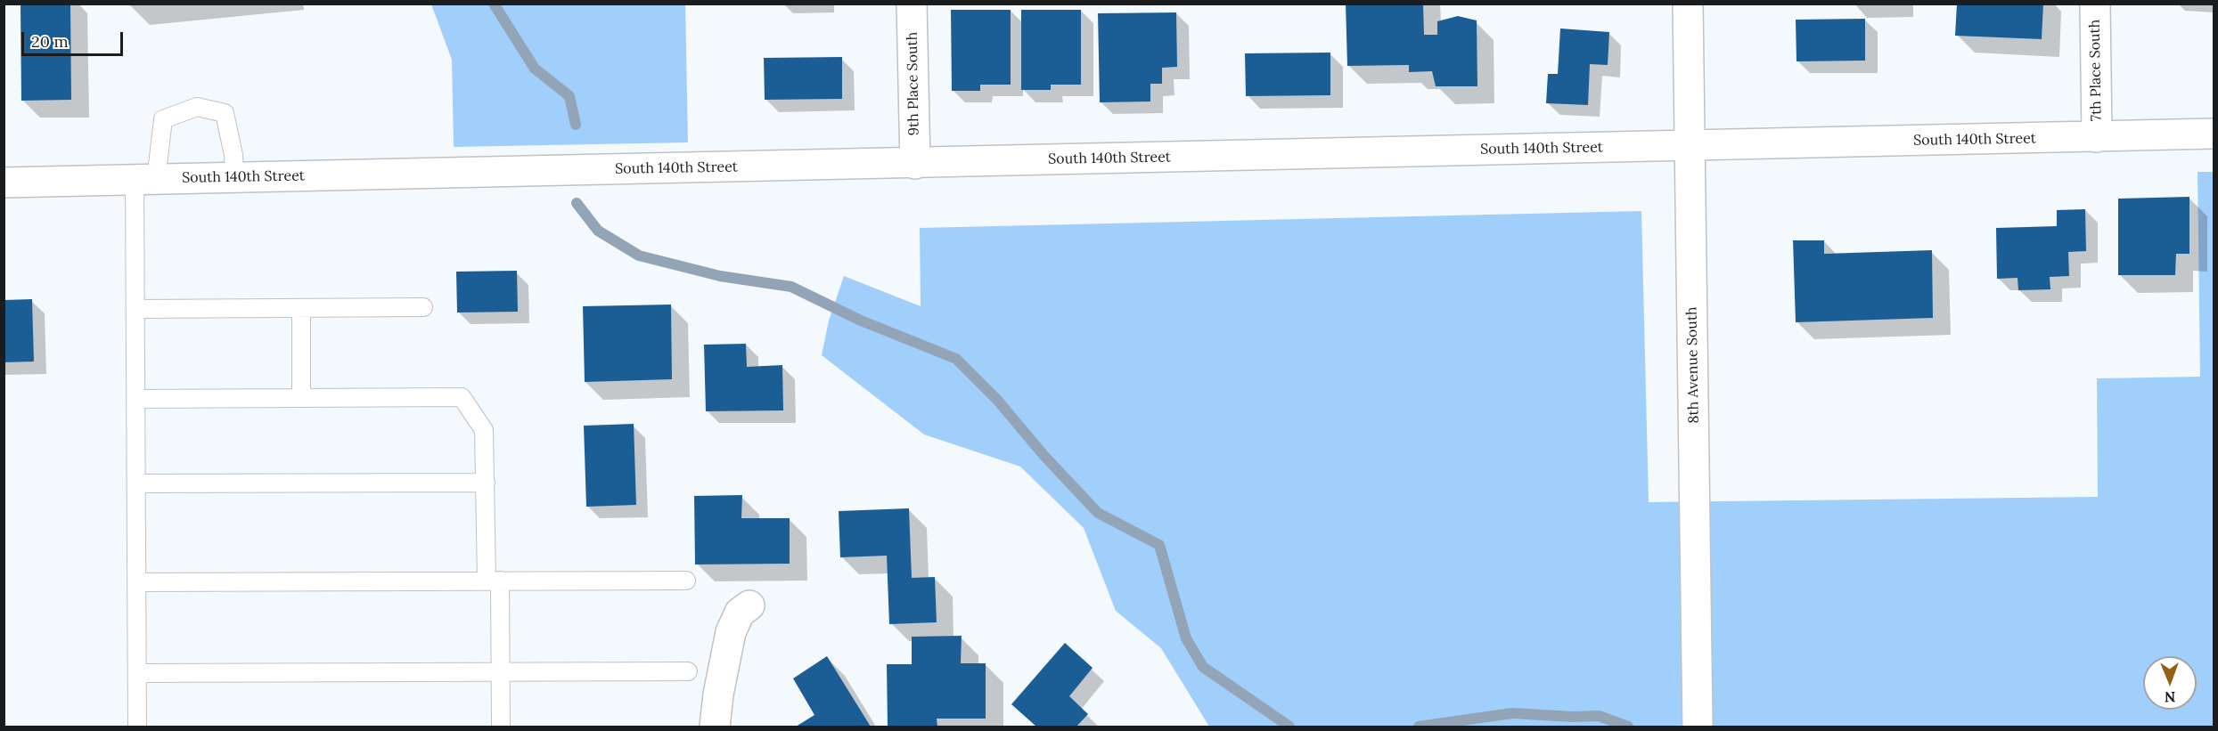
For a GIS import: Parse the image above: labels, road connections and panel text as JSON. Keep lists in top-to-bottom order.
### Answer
{
  "streets": {
    "street": [
      "7th Place South",
      "9th Place South",
      "South 140th Street",
      "8th Avenue South"
    ]
  },
  "crossings": [
    ["7th Place South", "South 140th Street"],
    ["9th Place South", "South 140th Street"],
    ["South 140th Street", "8th Avenue South"]
  ],
  "scale_bar": "20 m",
  "north": "bottom"
}
